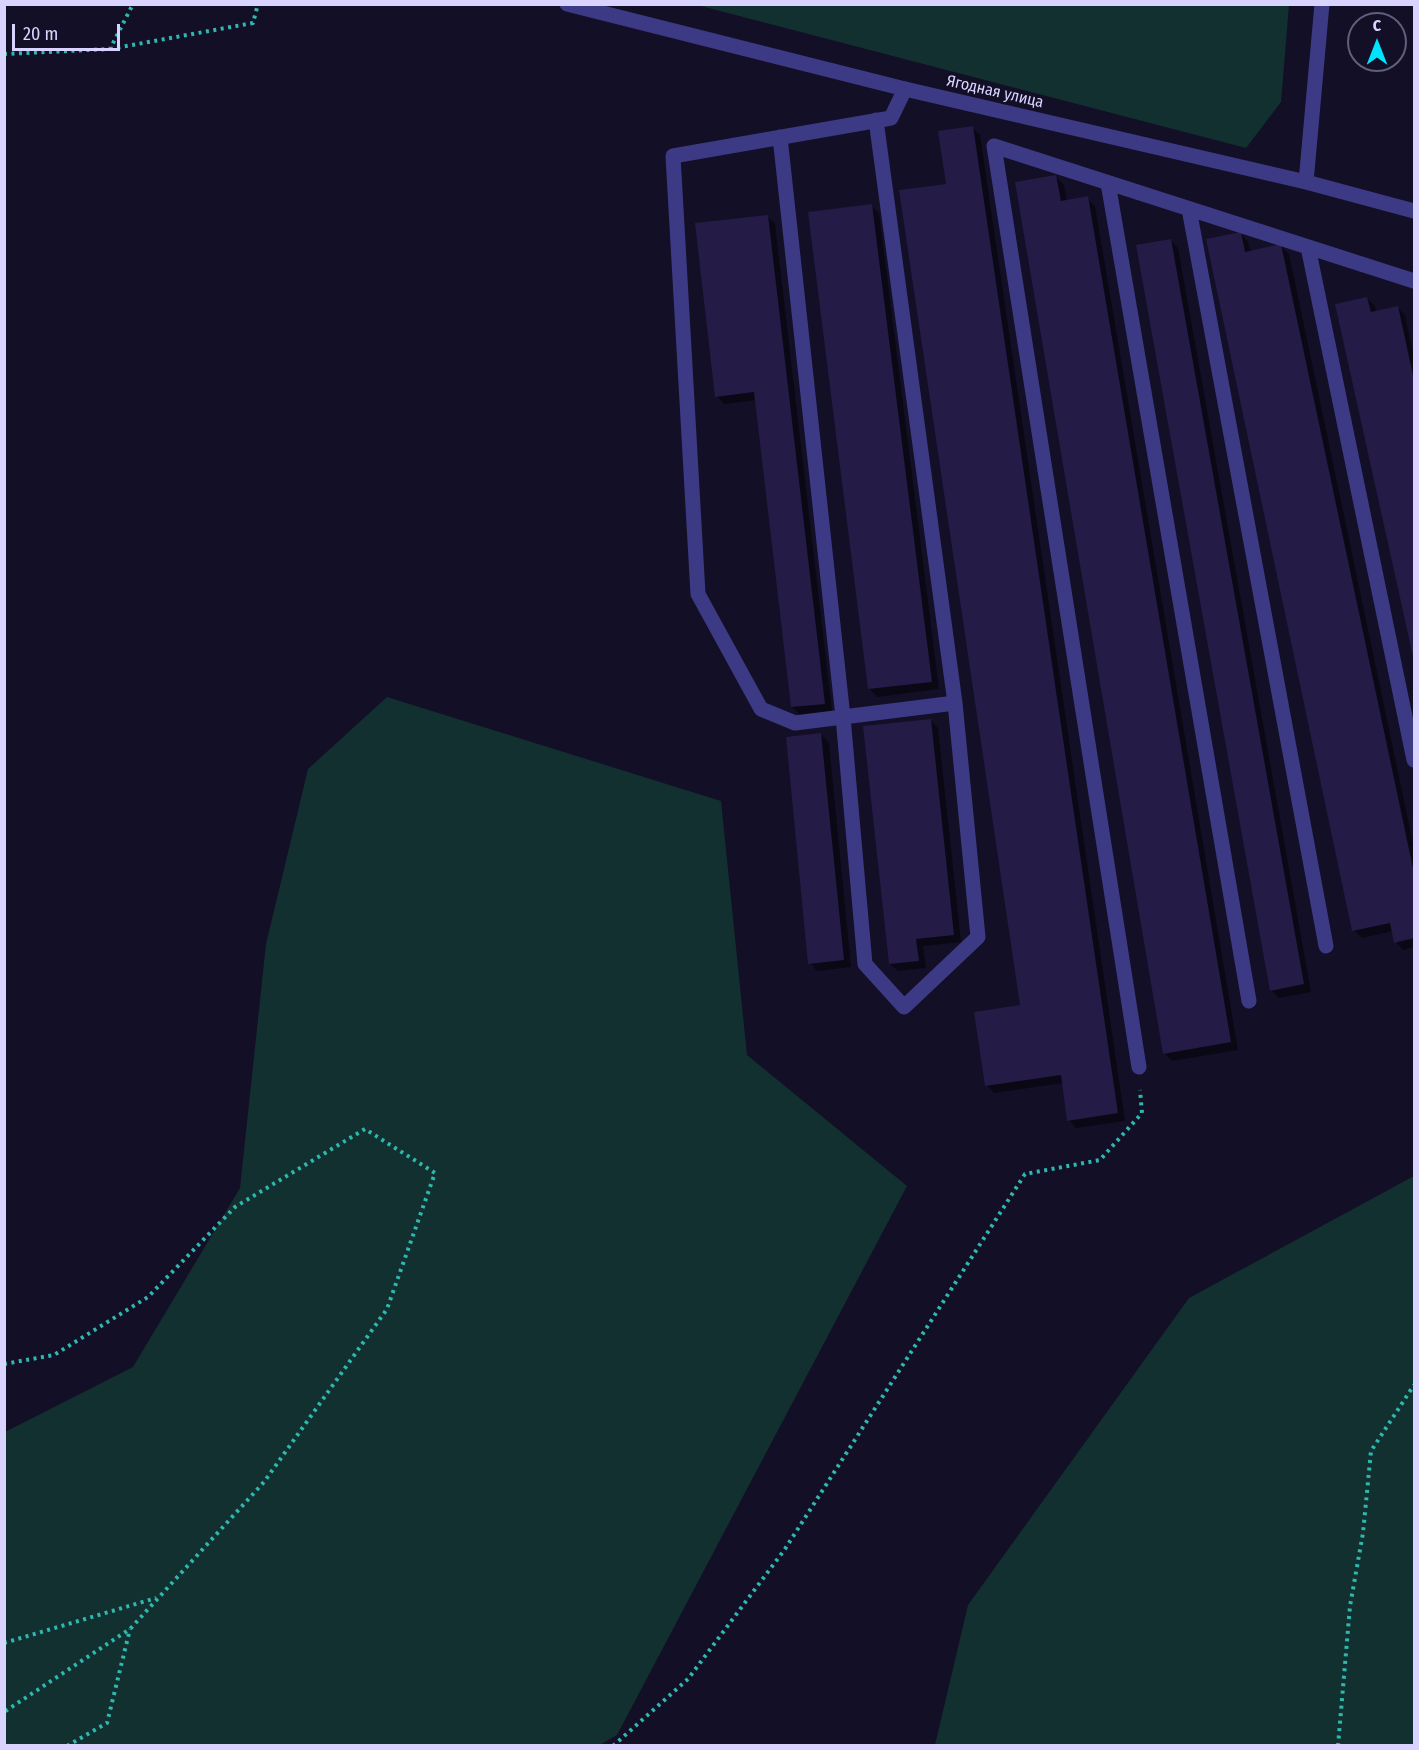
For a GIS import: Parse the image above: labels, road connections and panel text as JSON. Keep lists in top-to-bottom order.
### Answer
{
  "streets": {
    "street": ["Ягодная улица"]
  },
  "scale_bar": "20 m",
  "north": "top"
}
